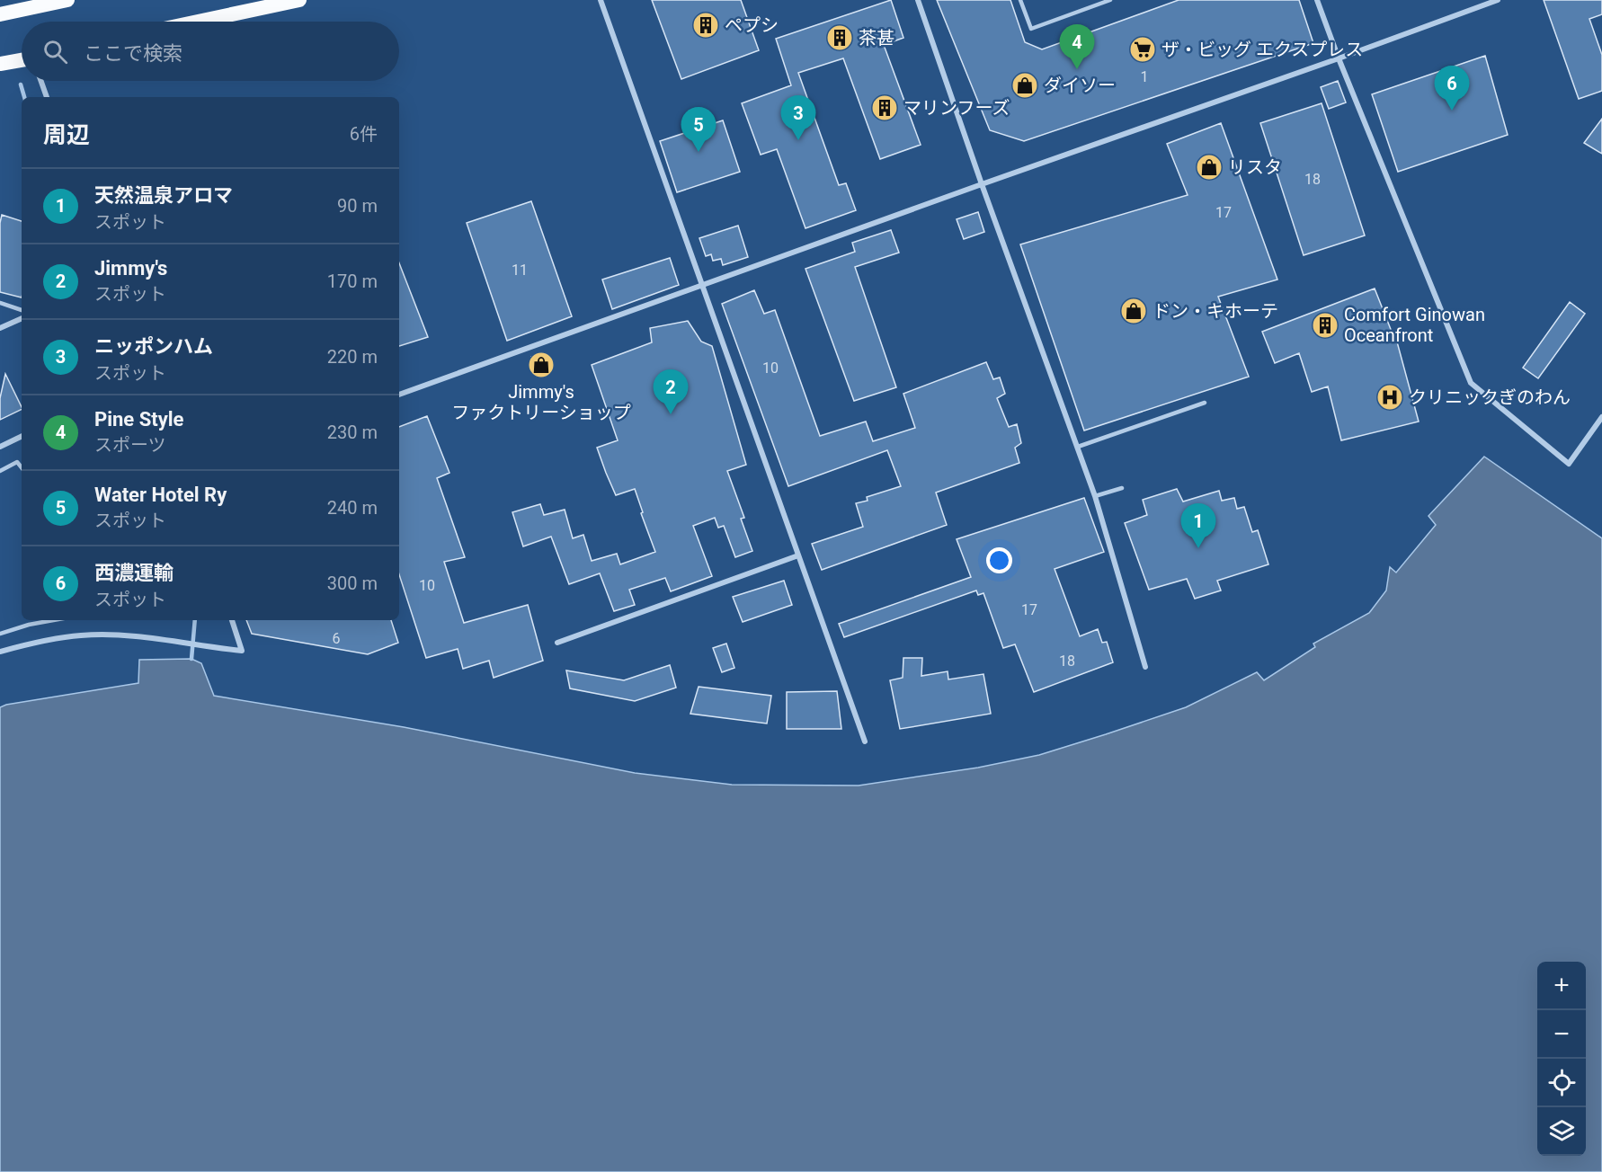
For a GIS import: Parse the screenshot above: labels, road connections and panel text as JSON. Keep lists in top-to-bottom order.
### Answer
{
  "places": {
    "building": [
      "ペプシ",
      "茶甚",
      "マリンフーズ",
      "Comfort Ginowan Oceanfront"
    ],
    "supermarket": ["ザ・ビッグ エクスプレス"],
    "shop": [
      "ダイソー",
      "リスタ",
      "ドン・キホーテ",
      "Jimmy's ファクトリーショップ"
    ],
    "hospital": ["クリニックぎのわん"]
  },
  "house_numbers": [
    "1",
    "18",
    "17",
    "11",
    "10",
    "10",
    "17",
    "6",
    "18"
  ],
  "page": {
    "search": "ここで検索",
    "pins": [
      "4",
      "6",
      "3",
      "5",
      "2",
      "1"
    ],
    "heading": ["周辺", "6件"],
    "list": [
      {
        "mark": "1",
        "name": "天然温泉アロマ",
        "note": "スポット",
        "value": "90 m"
      },
      {
        "mark": "2",
        "name": "Jimmy's",
        "note": "スポット",
        "value": "170 m"
      },
      {
        "mark": "3",
        "name": "ニッポンハム",
        "note": "スポット",
        "value": "220 m"
      },
      {
        "mark": "4",
        "name": "Pine Style",
        "note": "スポーツ",
        "value": "230 m"
      },
      {
        "mark": "5",
        "name": "Water Hotel Ry",
        "note": "スポット",
        "value": "240 m"
      },
      {
        "mark": "6",
        "name": "西濃運輸",
        "note": "スポット",
        "value": "300 m"
      }
    ],
    "map_buttons": ["+", "−"]
  }
}
